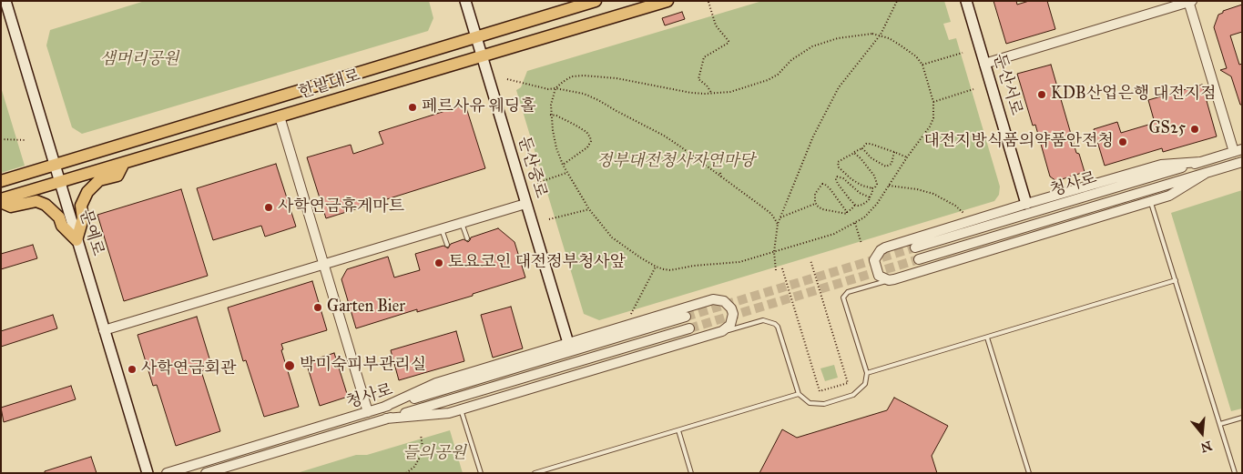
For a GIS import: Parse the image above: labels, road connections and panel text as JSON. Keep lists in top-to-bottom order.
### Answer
{
  "streets": {
    "main road": [
      "한밭대로",
      "둔산서로",
      "둔산중로",
      "문예로"
    ],
    "street": ["청사로"]
  },
  "crossings": [
    ["한밭대로", "둔산중로"],
    ["한밭대로", "문예로"]
  ],
  "parks": ["샘머리공원", "정부대전청사자연마당", "들의공원"],
  "places": [
    "KDB산업은행 대전지점",
    "페르사유 웨딩홀",
    "GS25",
    "대전지방식품의약품안전청",
    "사학연금휴게마트",
    "토요코인 대전정부청사앞",
    "Garten Bier",
    "박미숙피부관리실",
    "사학연금회관"
  ],
  "north": "bottom"
}
